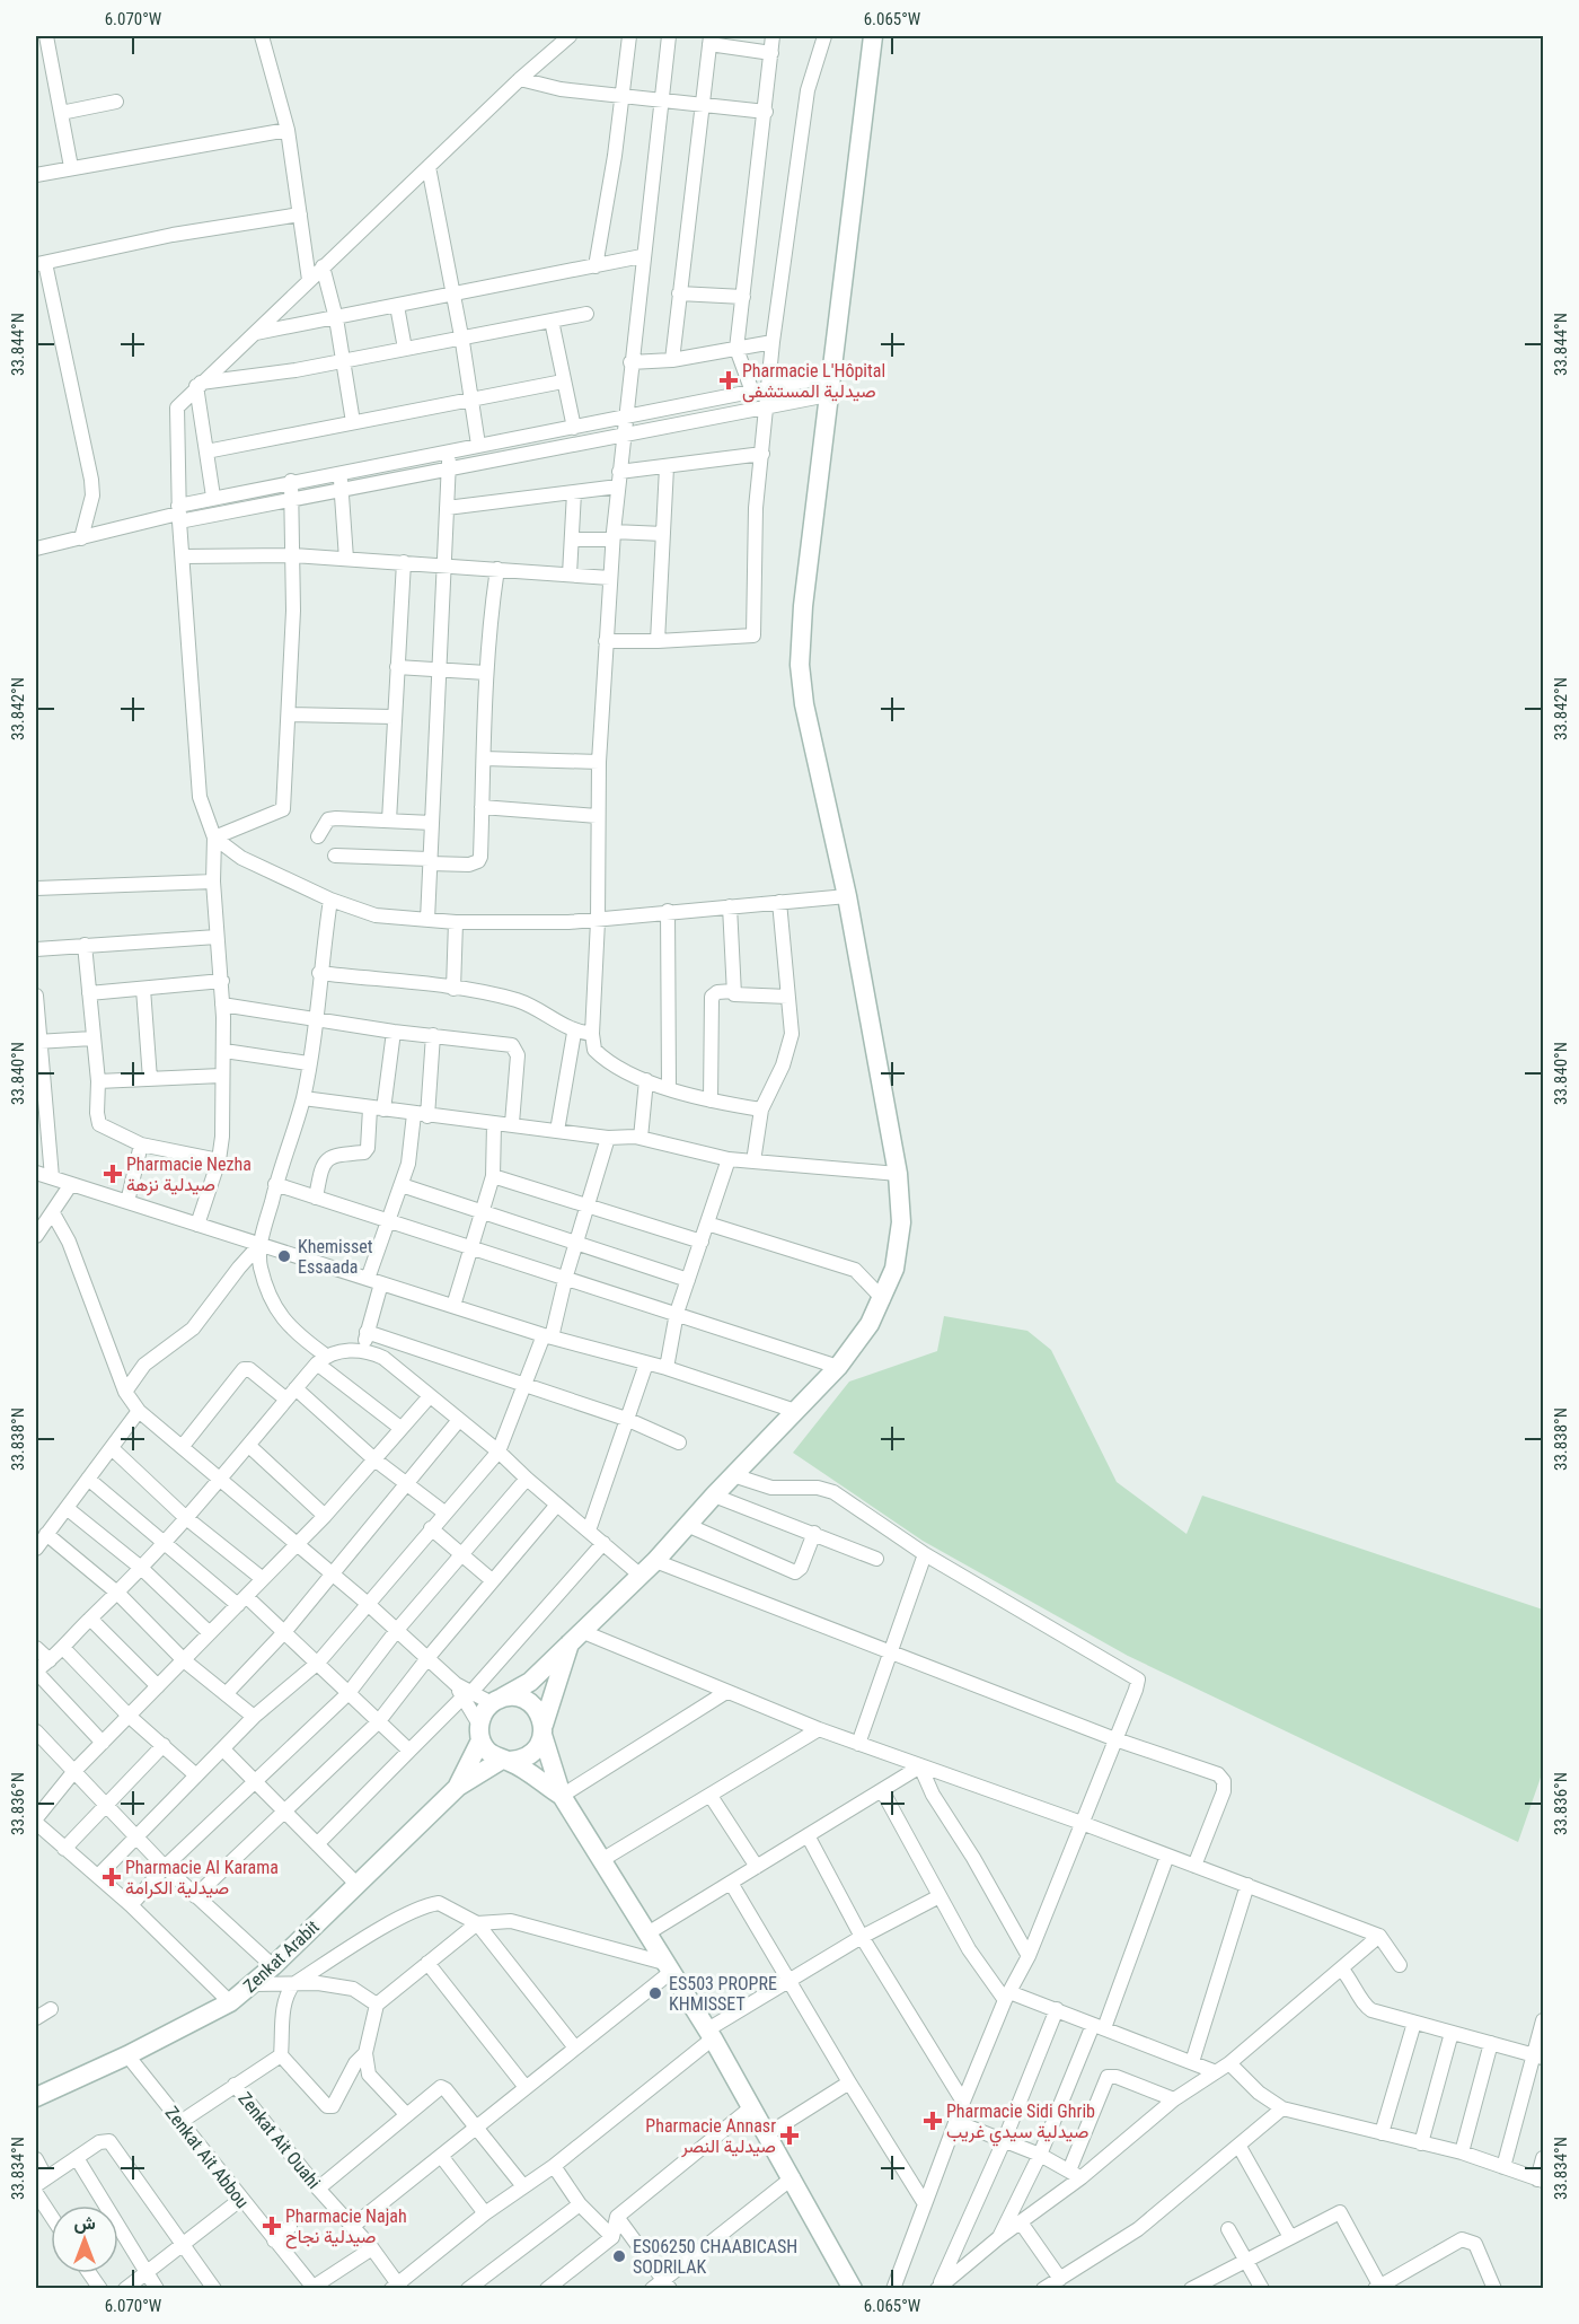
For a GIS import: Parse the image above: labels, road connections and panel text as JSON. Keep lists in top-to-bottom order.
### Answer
{
  "streets": {
    "main road": ["Zenkat Arabit"],
    "street": ["Zenkat Ait Ouahi", "Zenkat Ait Abbou"]
  },
  "crossings": [
    ["Zenkat Arabit", "Zenkat Ait Abbou"]
  ],
  "places": {
    "health": [
      "Pharmacie L'Hôpital صيدلية المستشفى",
      "Pharmacie Nezha صيدلية نزهة",
      "Pharmacie Al Karama صيدلية الكرامة",
      "Pharmacie Sidi Ghrib صيدلية سيدي غريب",
      "Pharmacie Annasr صيدلية النصر",
      "Pharmacie Najah صيدلية نجاح"
    ],
    "other": ["Khemisset Essaada", "ES503 PROPRE KHMISSET", "ES06250 CHAABICASH SODRILAK"]
  },
  "north": "top",
  "coordinates": [
    "6.070°W",
    "6.065°W",
    "33.844°N",
    "33.842°N",
    "33.840°N",
    "33.838°N",
    "33.836°N",
    "33.834°N"
  ]
}
